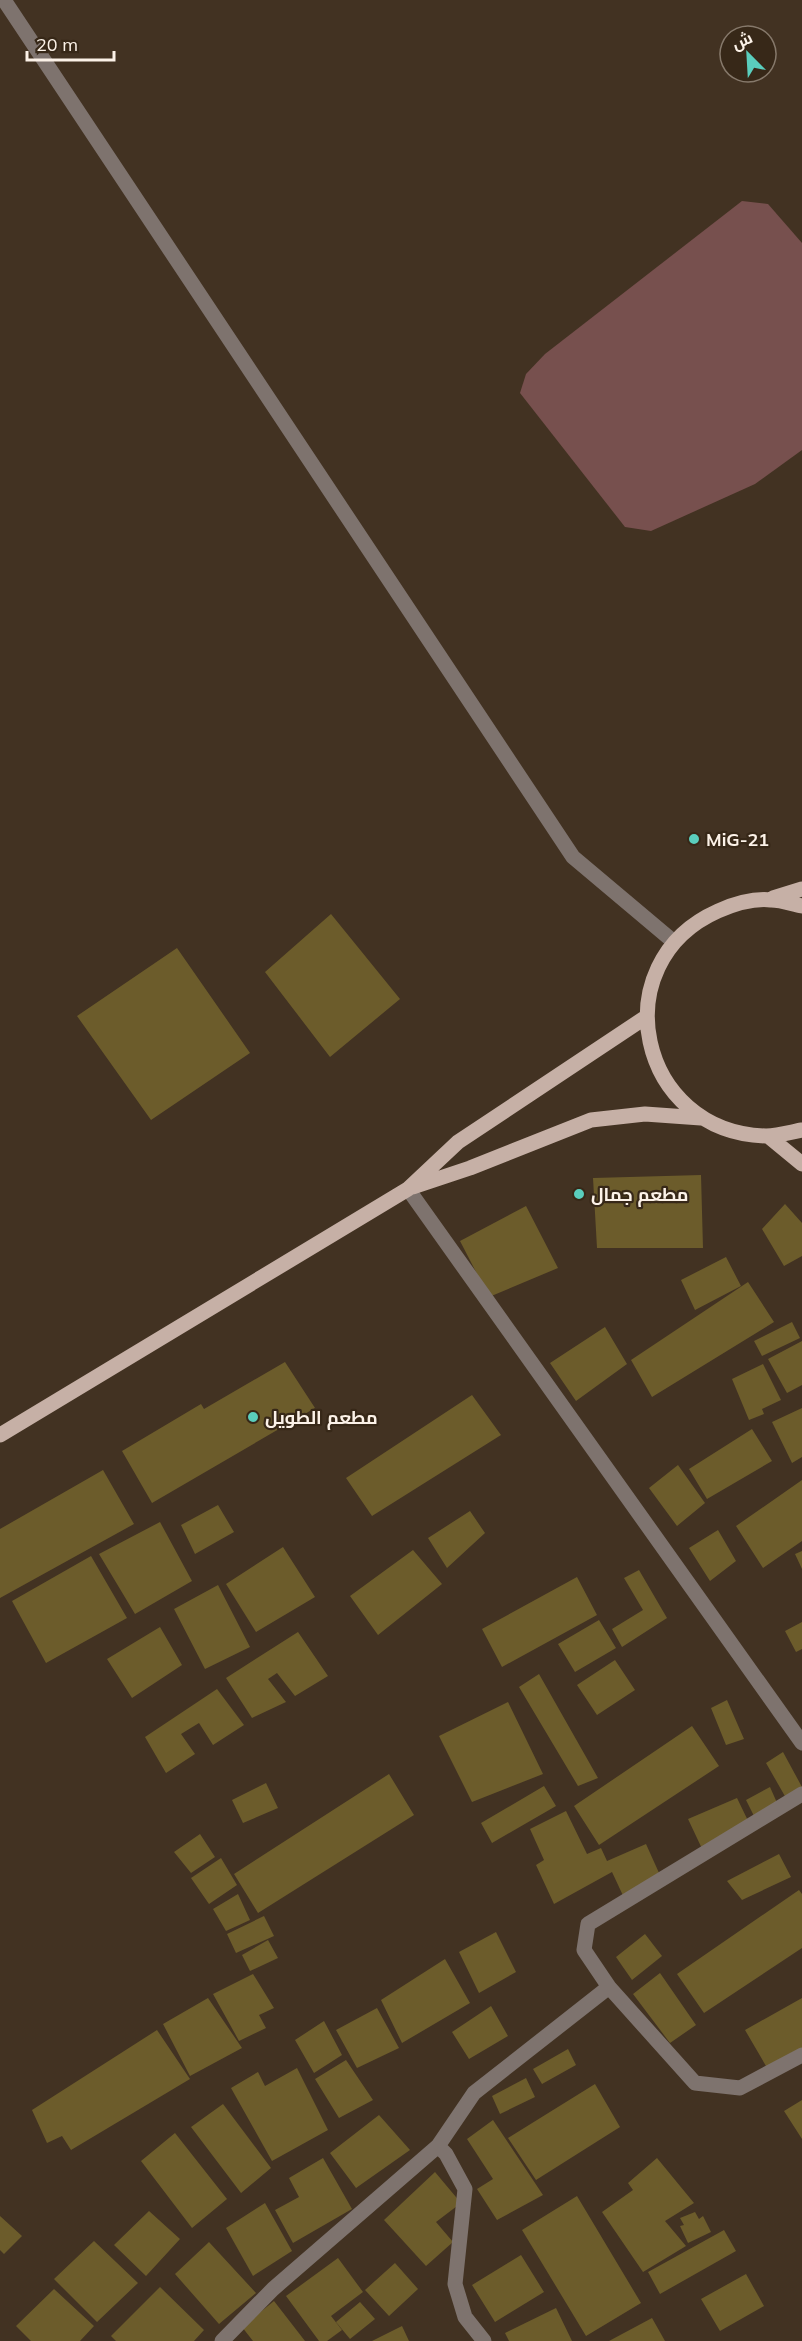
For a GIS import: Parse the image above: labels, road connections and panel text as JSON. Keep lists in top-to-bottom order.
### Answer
{
  "places": ["MiG-21", "مطعم جمال", "مطعم الطويل"],
  "scale_bar": "20 m",
  "north": "top left"
}
